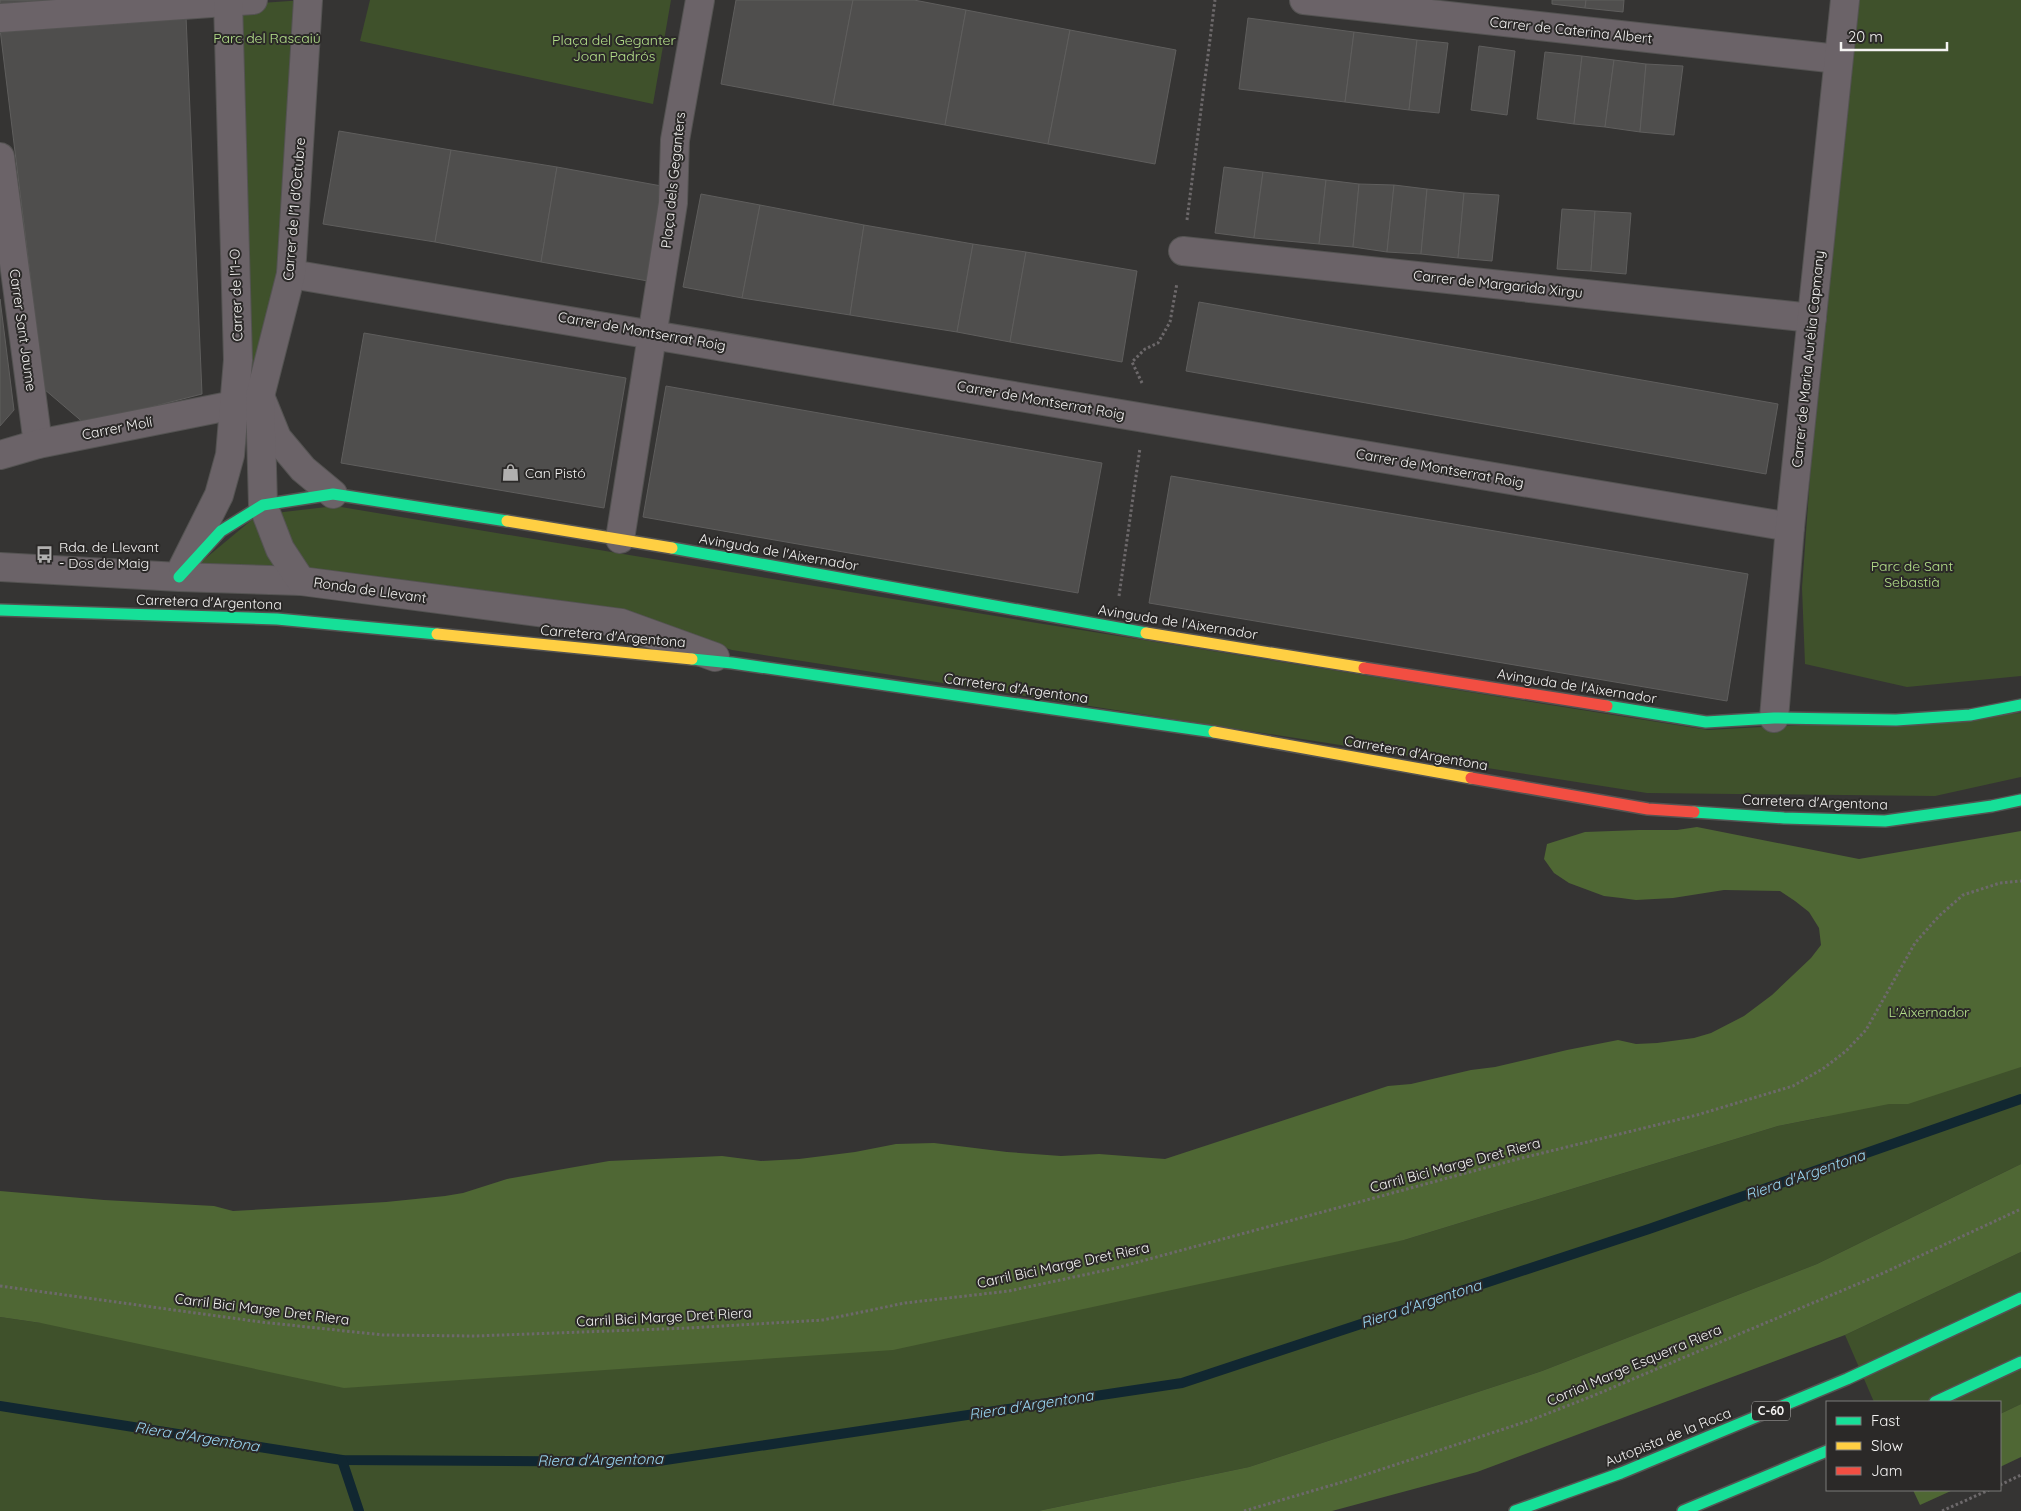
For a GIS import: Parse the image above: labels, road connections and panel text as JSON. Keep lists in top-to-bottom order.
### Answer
{
  "streets": {
    "main road": [
      "Avinguda de l'Aixernador",
      "Carretera d'Argentona",
      "C-60",
      "Autopista de la Roca"
    ],
    "street": [
      "Carrer de Caterina Albert",
      "Plaça dels Geganters",
      "Carrer de l'1 d'Octubre",
      "Carrer de Margarida Xirgu",
      "Carrer de l'1-O",
      "Carrer Sant Jaume",
      "Carrer de Montserrat Roig",
      "Carrer de Maria Aurèlia Capmany",
      "Carrer Molí",
      "Ronda de Llevant"
    ],
    "path": ["Carril Bici Marge Dret Riera", "Corriol Marge Esquerra Riera"]
  },
  "crossings": [
    ["Carrer de Caterina Albert", "Carrer de Maria Aurèlia Capmany"],
    ["Plaça dels Geganters", "Carrer de Montserrat Roig"],
    ["Plaça dels Geganters", "Avinguda de l'Aixernador"],
    ["Carrer de l'1 d'Octubre", "Carrer de Montserrat Roig"],
    ["Carrer de l'1 d'Octubre", "Carrer Molí"],
    ["Carrer de l'1 d'Octubre", "Avinguda de l'Aixernador"],
    ["Carrer de l'1 d'Octubre", "Ronda de Llevant"],
    ["Carrer de Margarida Xirgu", "Carrer de Maria Aurèlia Capmany"],
    ["Carrer de l'1-O", "Carrer Molí"],
    ["Carrer de l'1-O", "Ronda de Llevant"],
    ["Carrer Sant Jaume", "Carrer Molí"],
    ["Carrer de Montserrat Roig", "Carrer de Maria Aurèlia Capmany"],
    ["Carrer de Maria Aurèlia Capmany", "Avinguda de l'Aixernador"],
    ["Ronda de Llevant", "Carretera d'Argentona"]
  ],
  "water": ["Riera d'Argentona"],
  "parks": [
    "Parc del Rascaiú",
    "Plaça del Geganter Joan Padrós",
    "Parc de Sant Sebastià",
    "L'Aixernador"
  ],
  "places": {
    "shop": ["Can Pistó"],
    "bus stop": ["Rda. de Llevant - Dos de Maig"]
  },
  "legend": ["Fast", "Slow", "Jam"],
  "scale_bar": "20 m"
}
